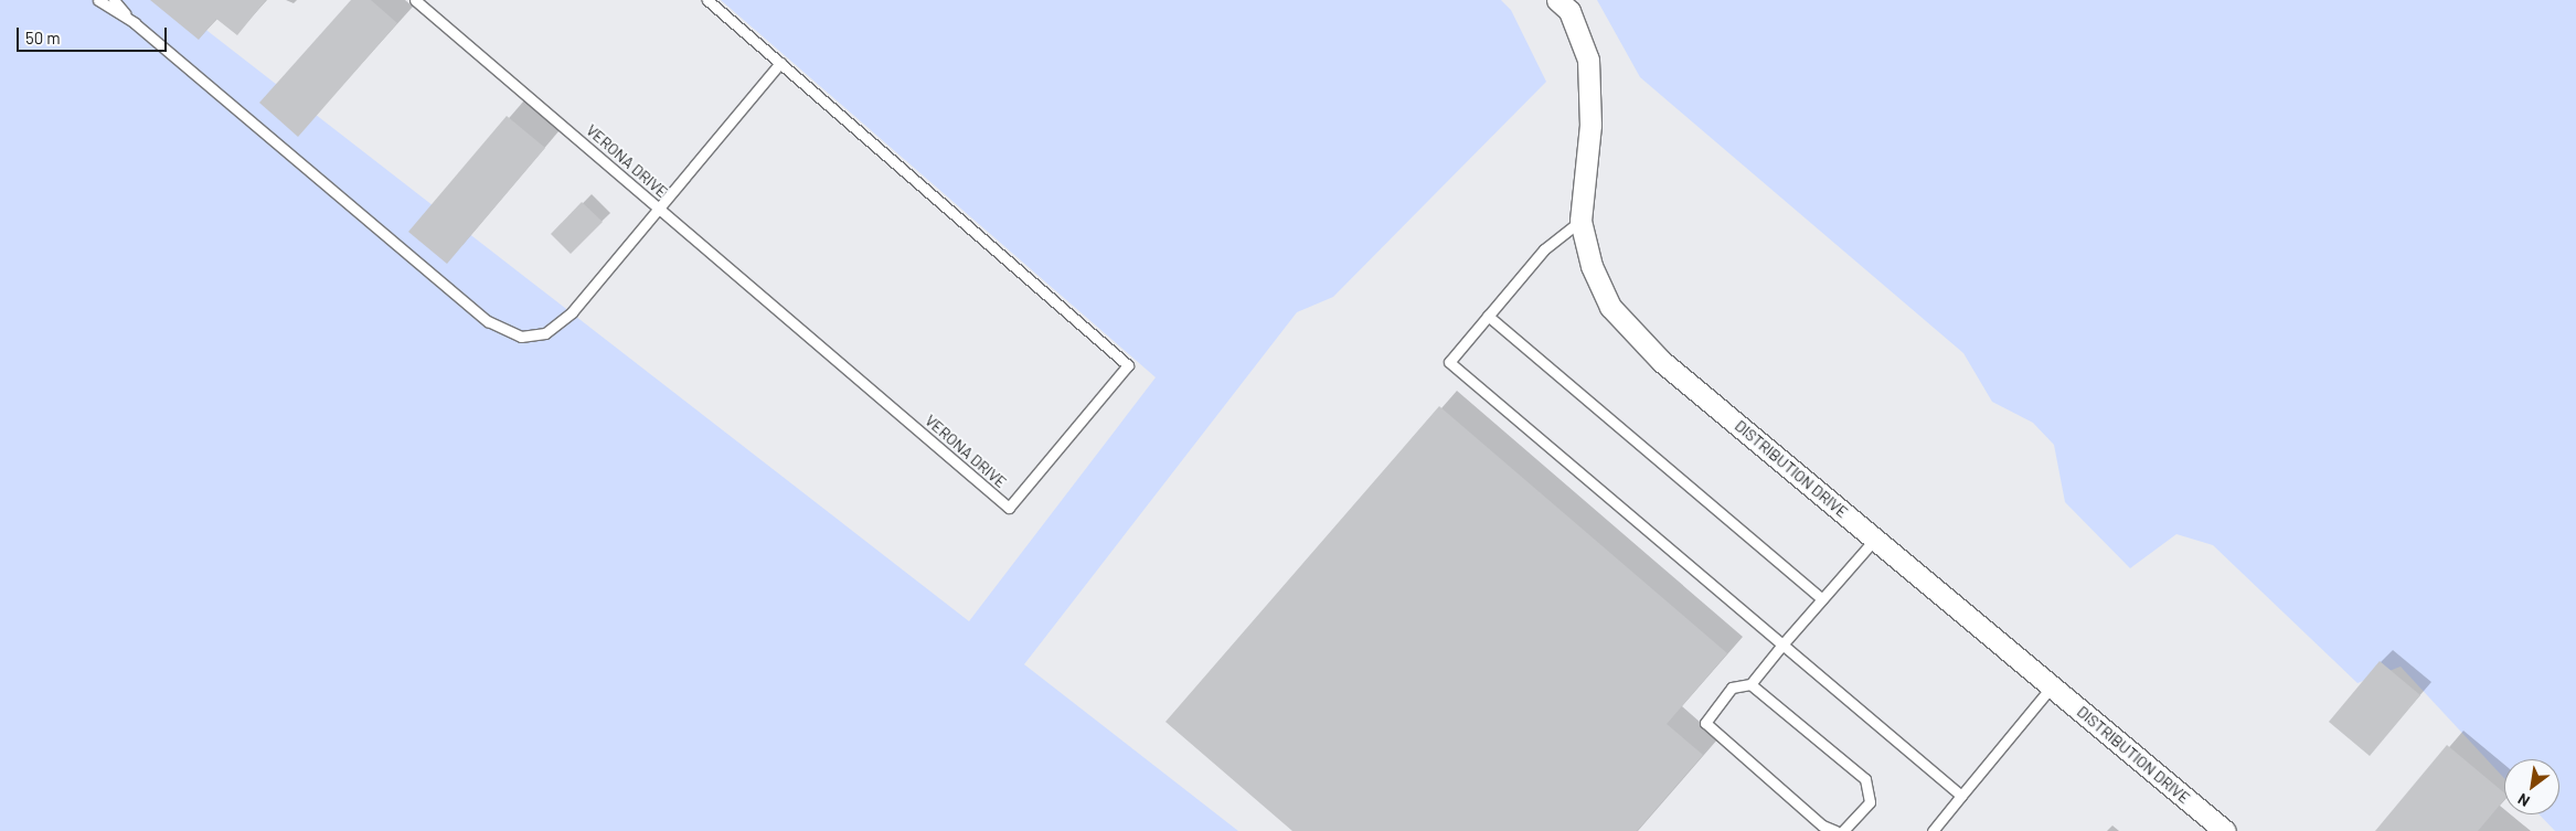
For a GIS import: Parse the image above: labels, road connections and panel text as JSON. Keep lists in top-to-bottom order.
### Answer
{
  "streets": {
    "street": ["DISTRIBUTION DRIVE"],
    "lane": ["VERONA DRIVE"]
  },
  "scale_bar": "50 m",
  "north": "bottom left"
}
